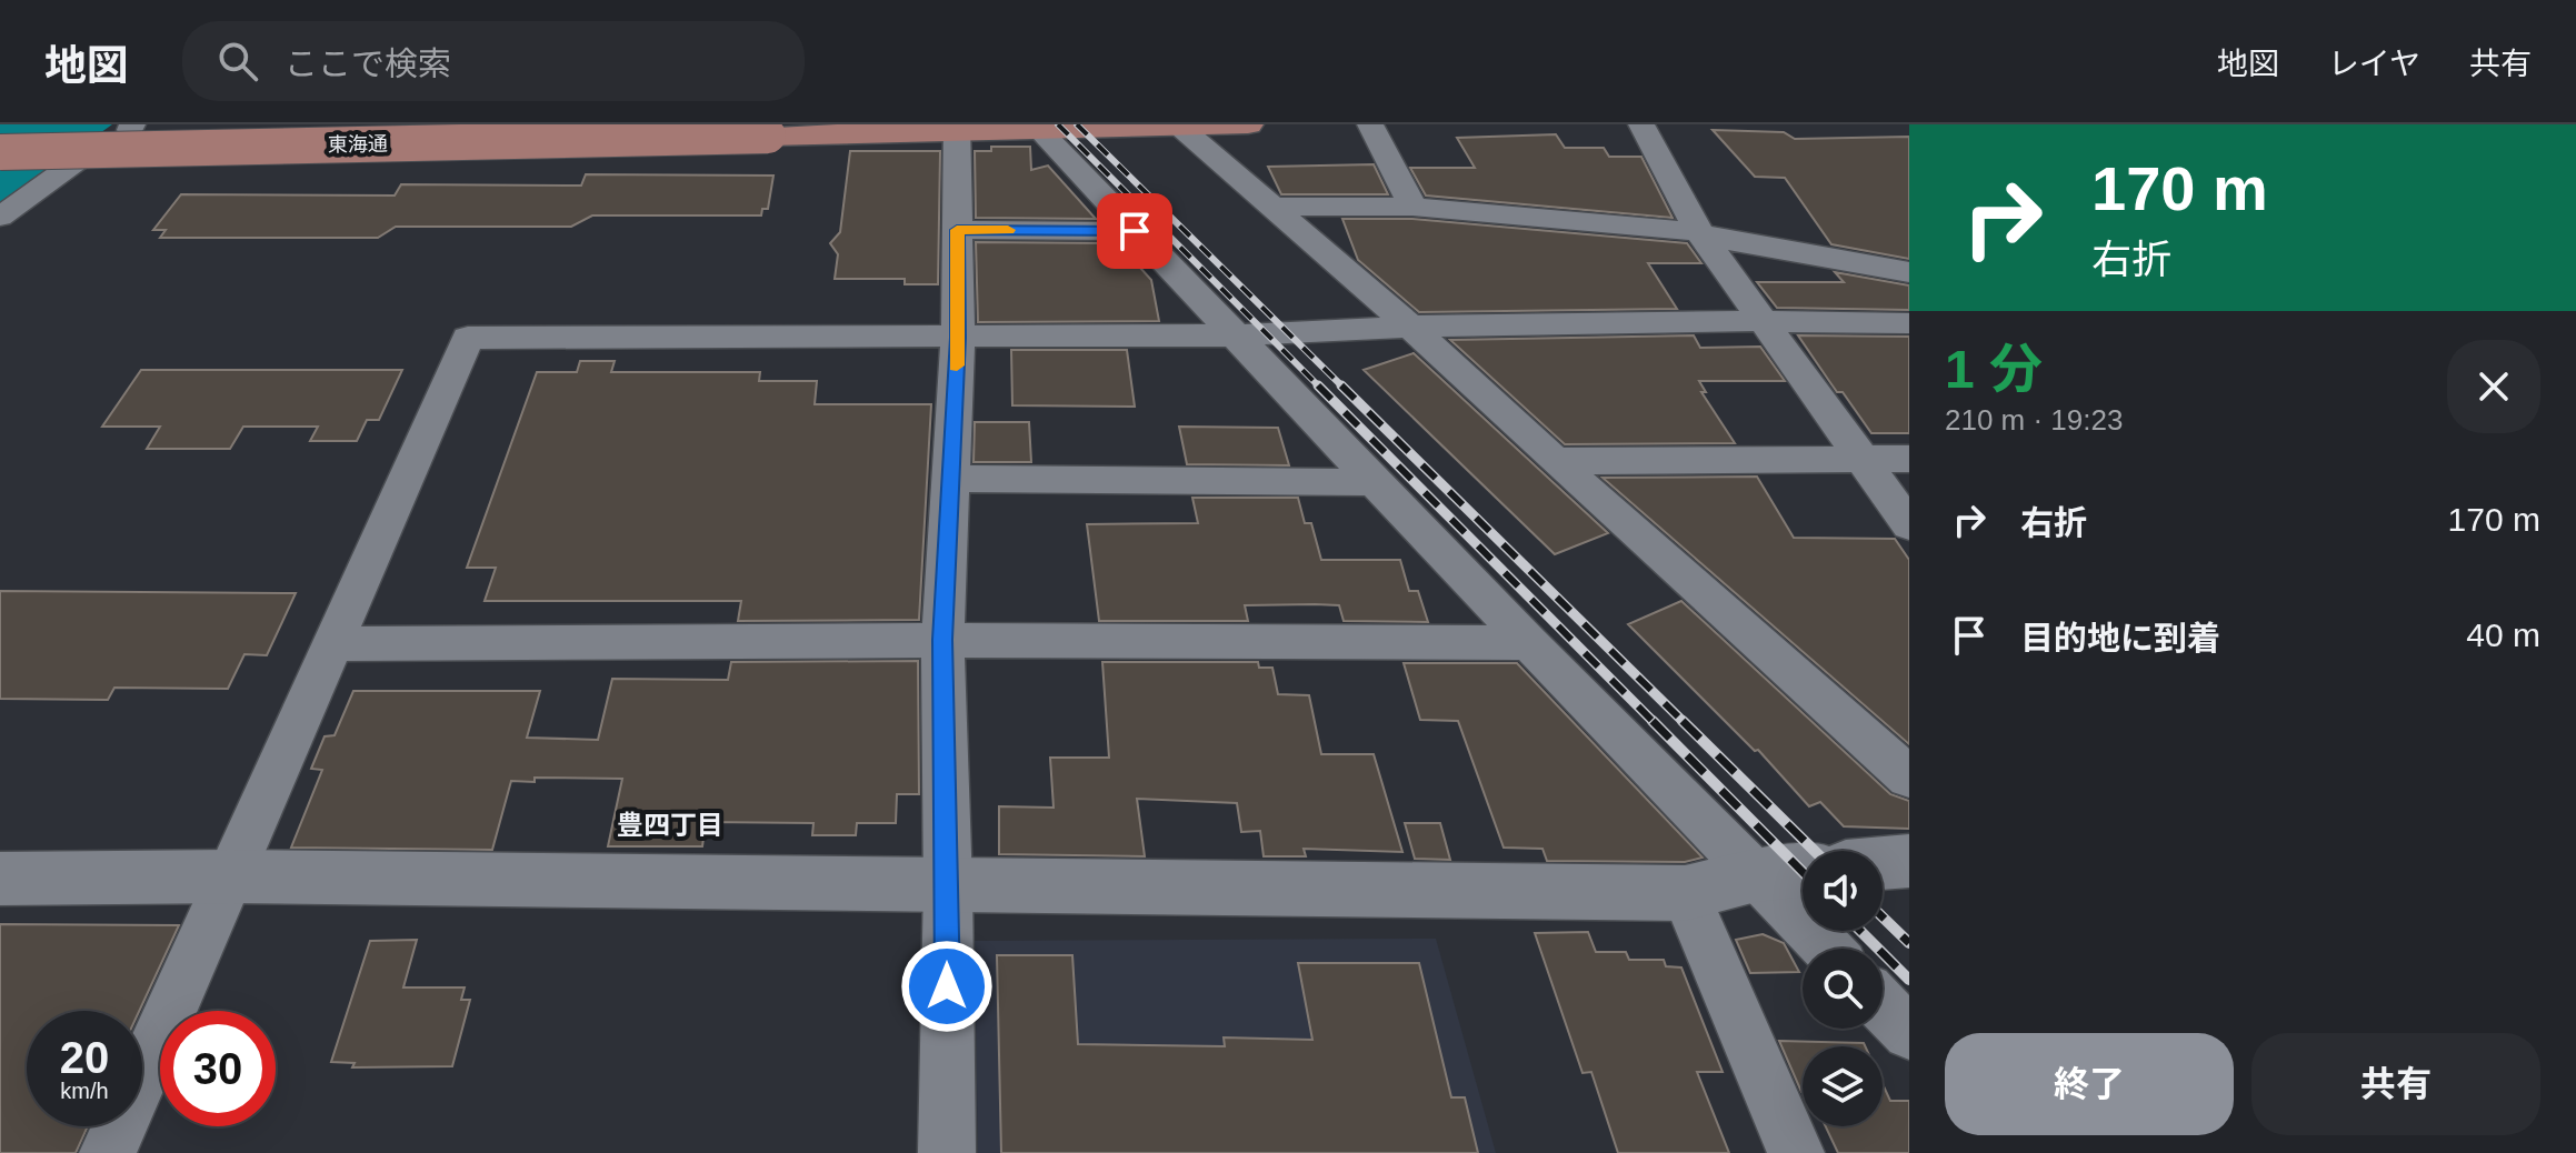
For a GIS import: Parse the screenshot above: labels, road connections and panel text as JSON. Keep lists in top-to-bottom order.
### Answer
{
  "streets": {
    "main road": ["東海通"]
  },
  "districts": ["豊四丁目"],
  "page": {
    "header": "地図",
    "search": "ここで検索",
    "nav": ["地図", "レイヤ", "共有"],
    "turn": ["170 m", "右折"],
    "heading": ["1 分", "210 m · 19:23"],
    "list": [
      {
        "name": "右折",
        "value": "170 m"
      },
      {
        "name": "目的地に到着",
        "value": "40 m"
      }
    ],
    "speed": "20 km/h",
    "limit": "30",
    "buttons": ["終了", "共有"]
  }
}
